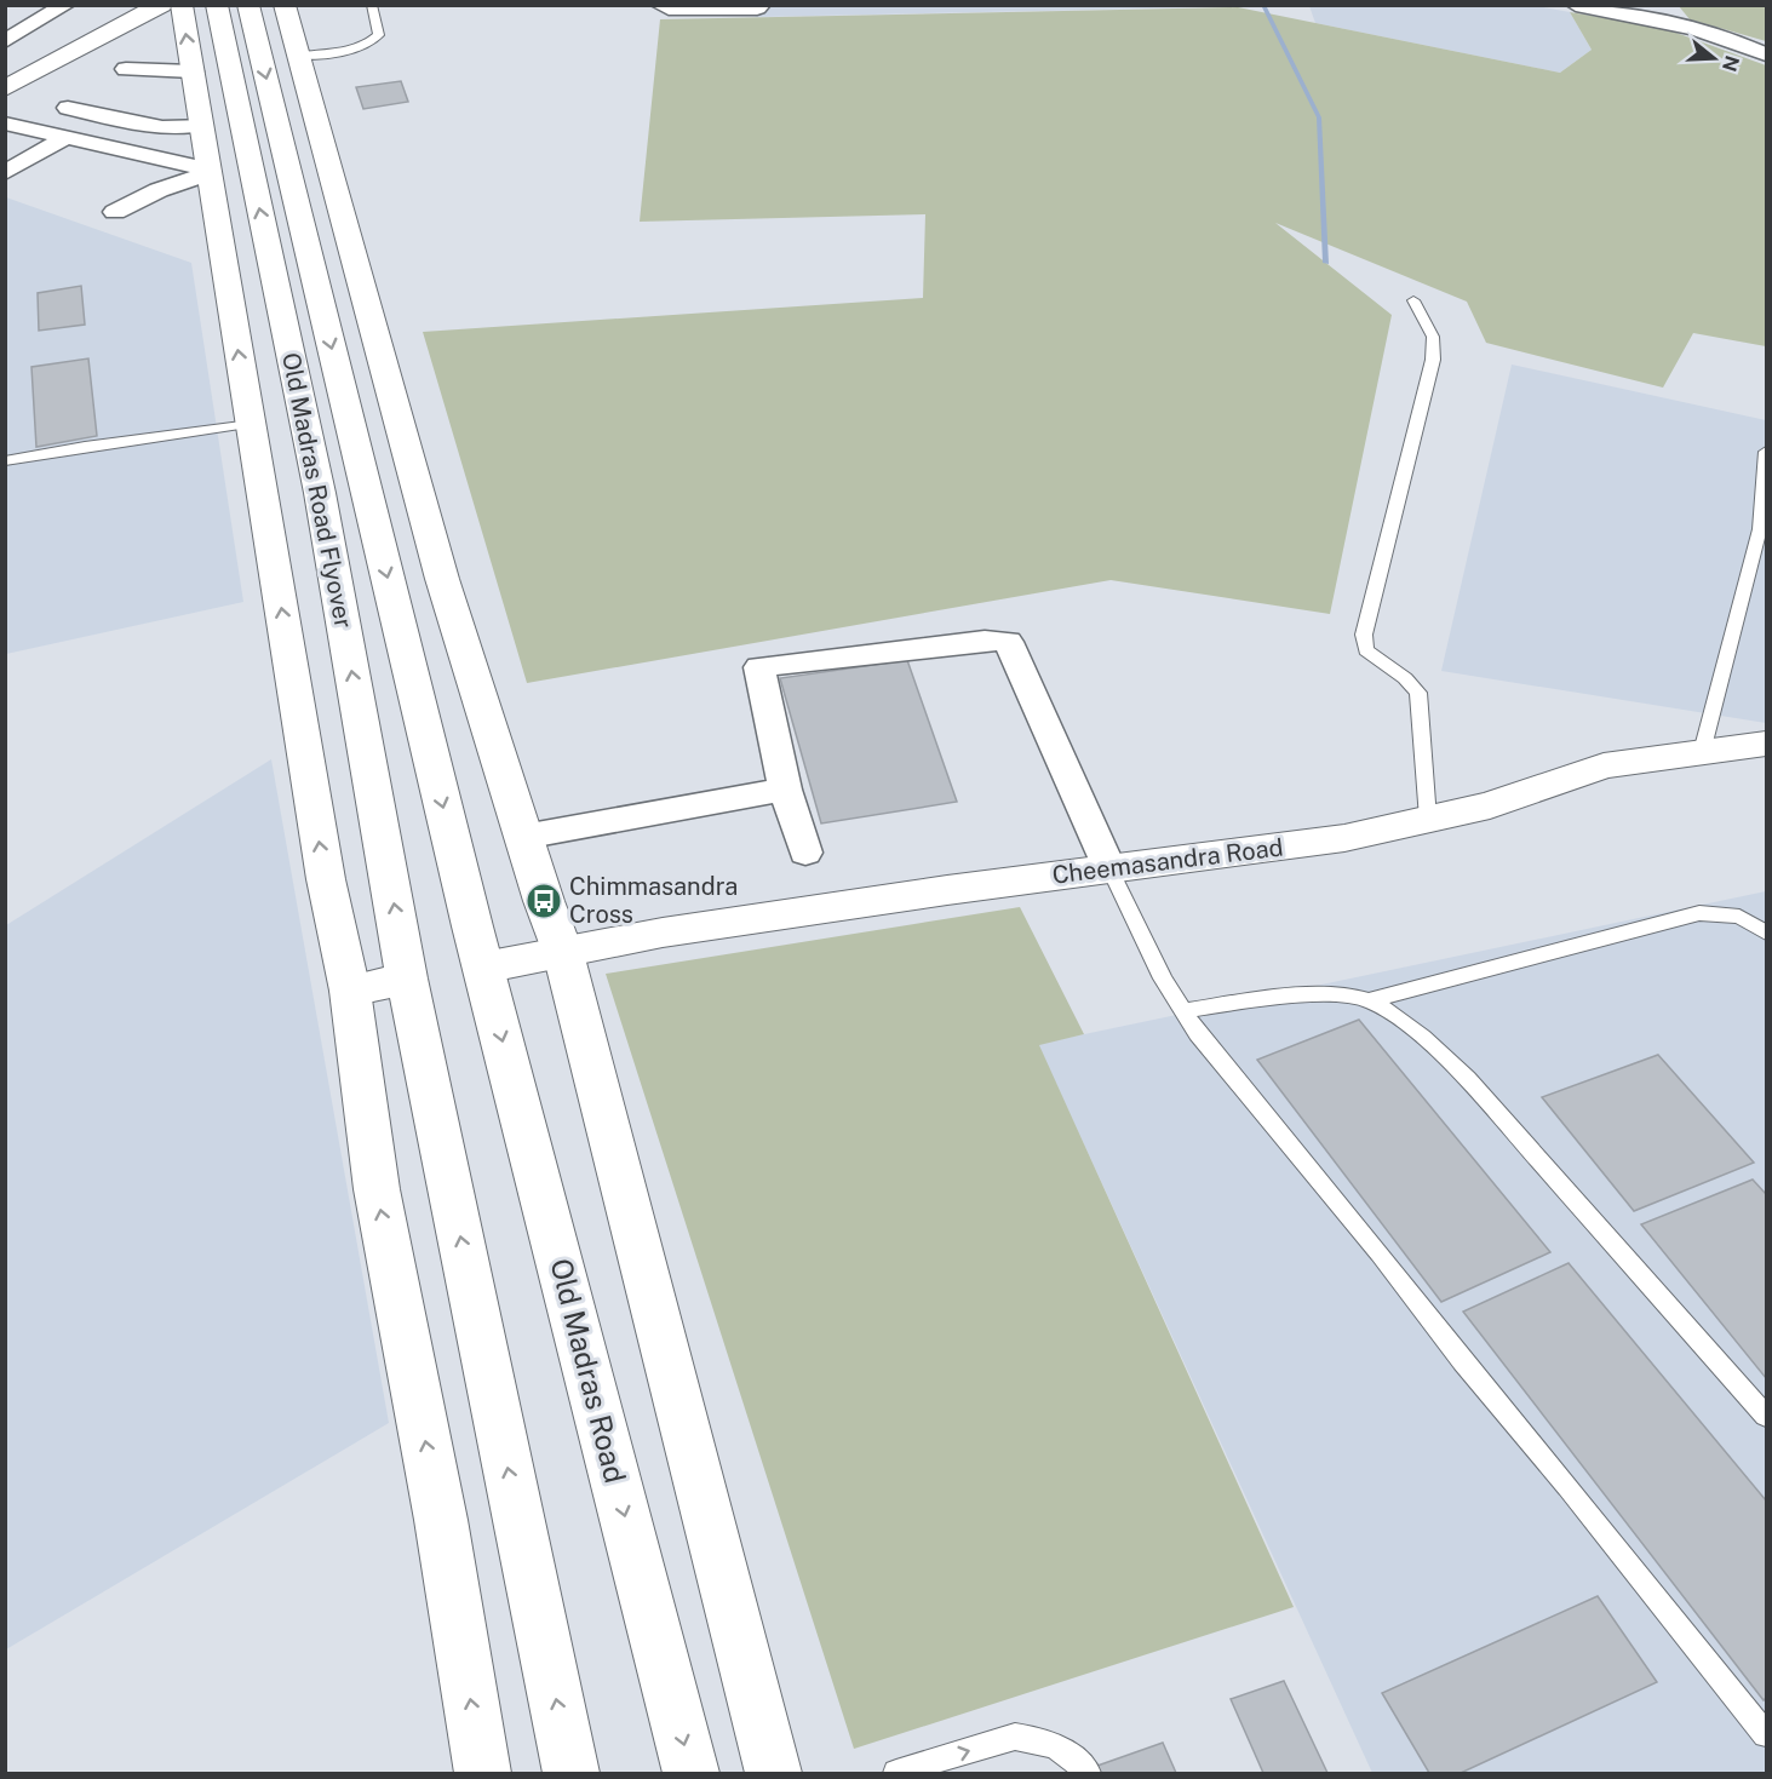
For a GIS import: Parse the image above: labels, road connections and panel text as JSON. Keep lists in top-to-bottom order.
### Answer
{
  "streets": {
    "main road": ["Old Madras Road Flyover", "Cheemasandra Road", "Old Madras Road"]
  },
  "crossings": [
    ["Old Madras Road Flyover", "Cheemasandra Road"],
    ["Old Madras Road Flyover", "Old Madras Road"],
    ["Cheemasandra Road", "Old Madras Road"]
  ],
  "places": {
    "bus stop": ["Chimmasandra Cross"]
  },
  "north": "right"
}
